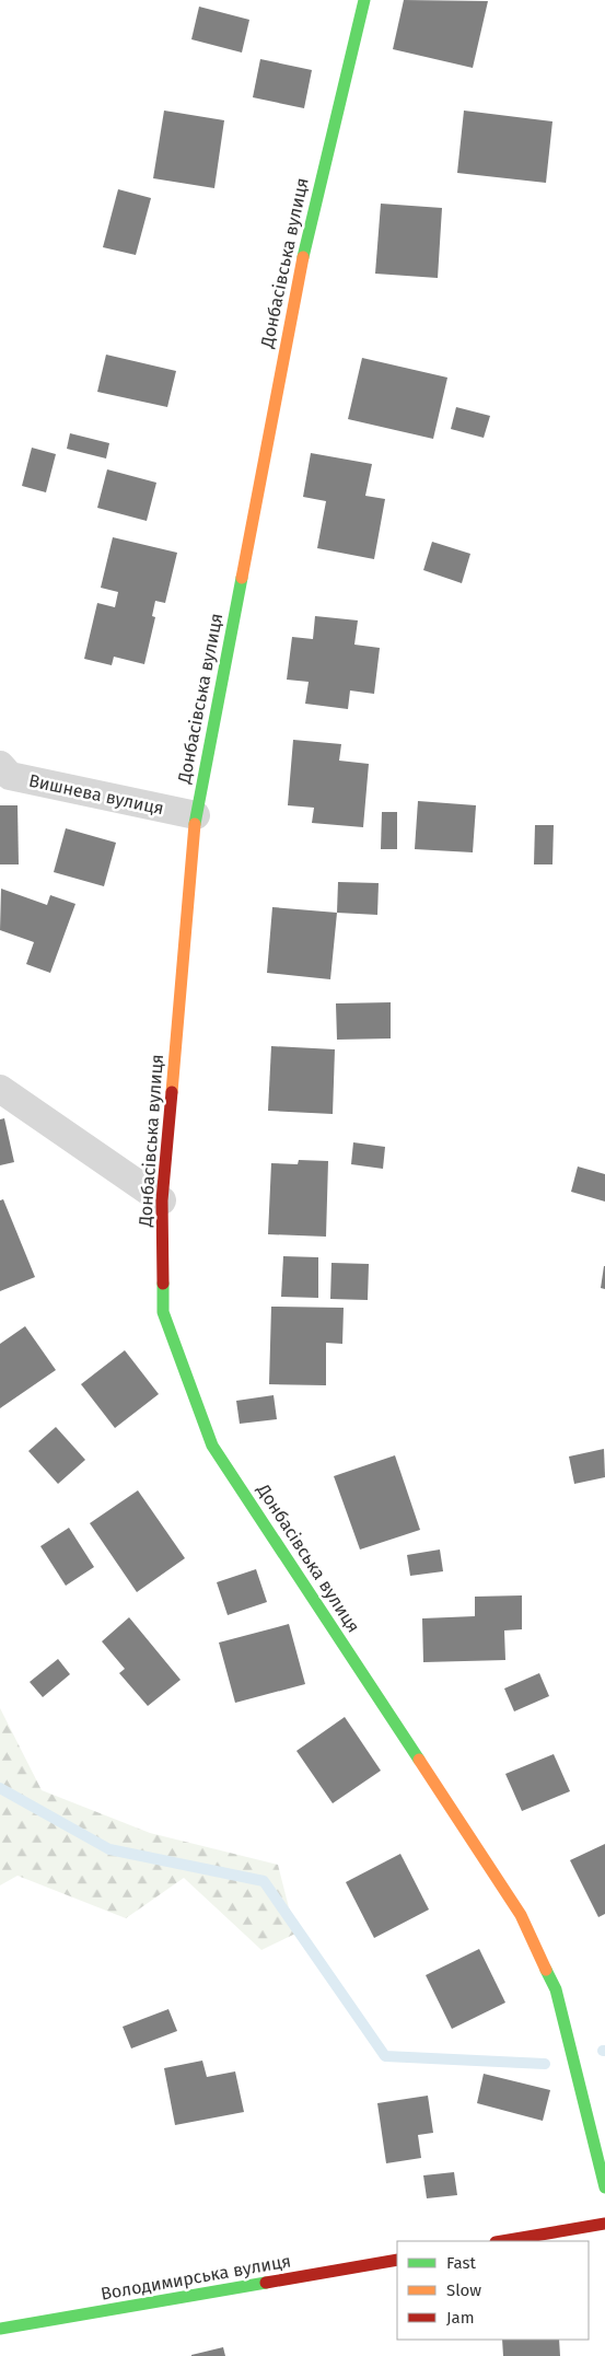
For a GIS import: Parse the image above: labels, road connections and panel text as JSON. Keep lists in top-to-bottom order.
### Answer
{
  "streets": {
    "street": ["Донбасівська вулиця", "Вишнева вулиця", "Володимирська вулиця"]
  },
  "crossings": [
    ["Донбасівська вулиця", "Вишнева вулиця"]
  ],
  "legend": ["Fast", "Slow", "Jam"]
}
